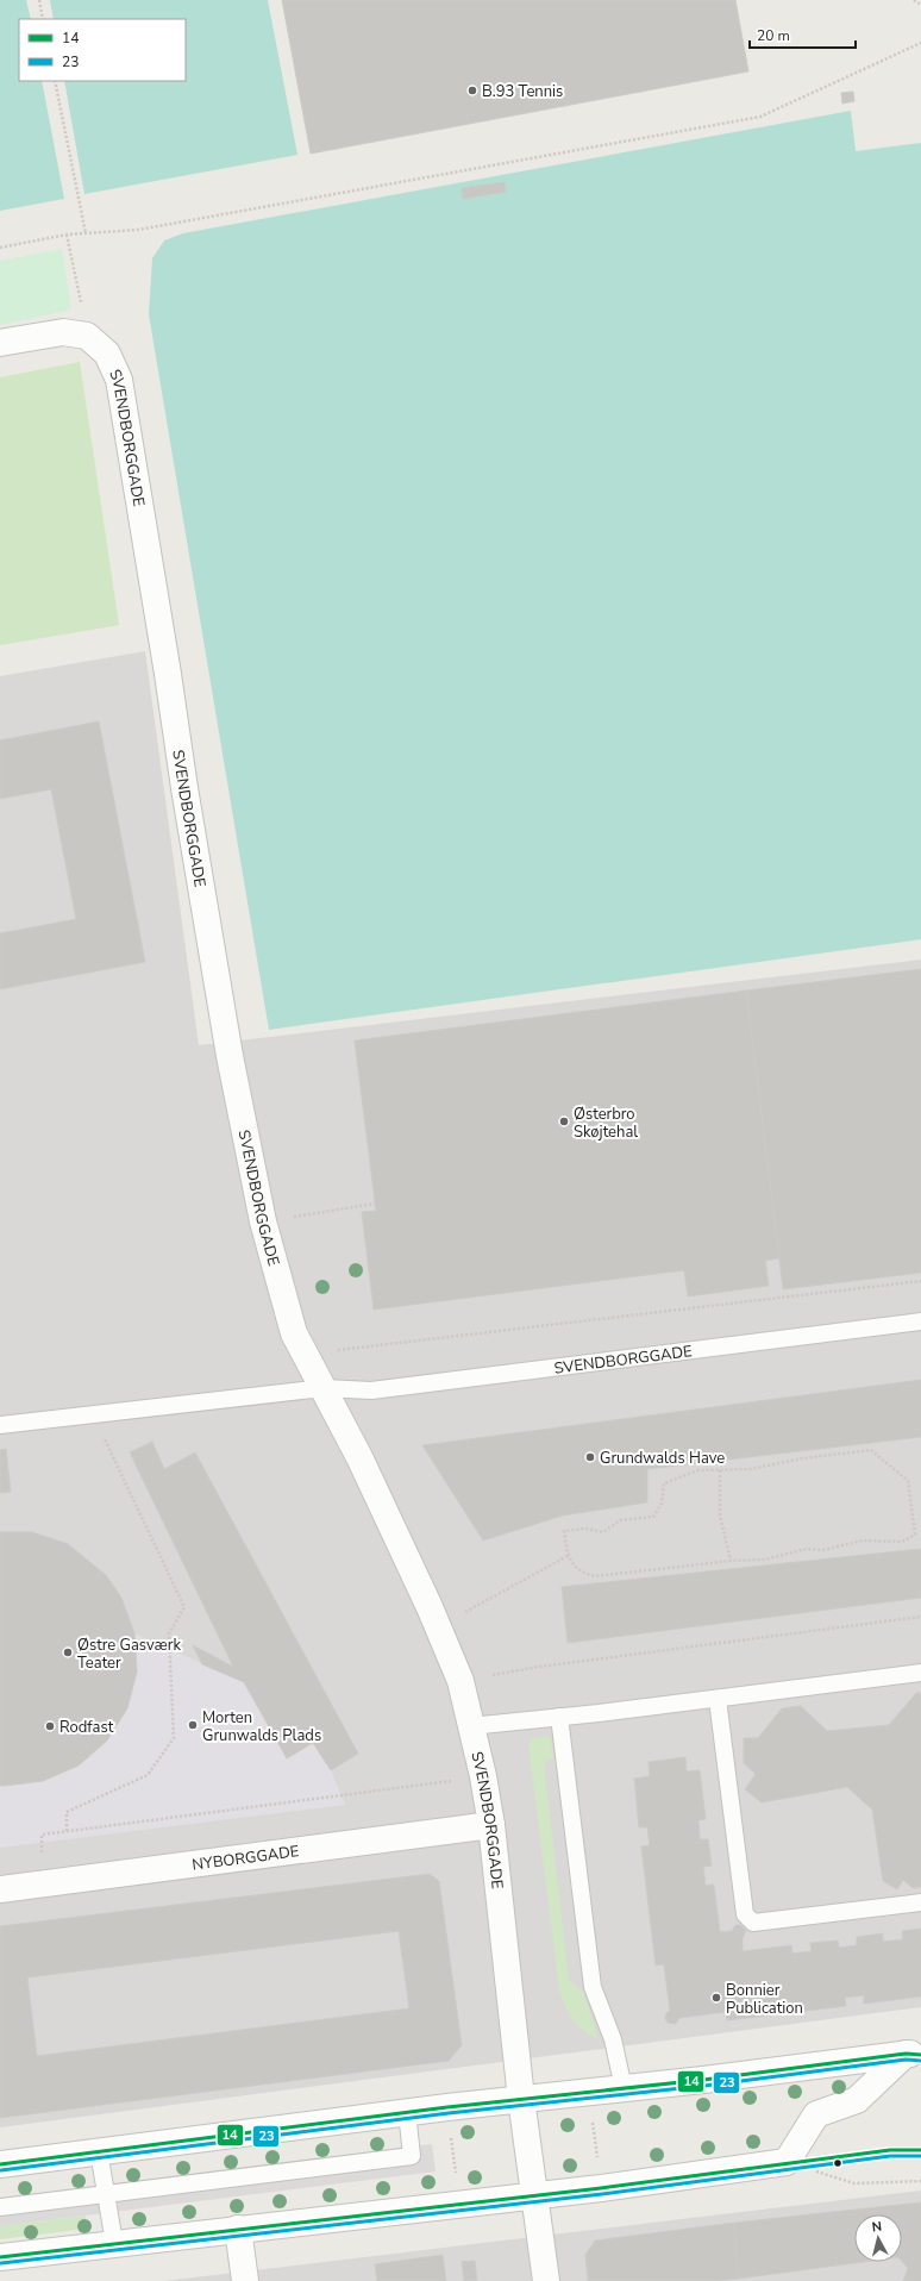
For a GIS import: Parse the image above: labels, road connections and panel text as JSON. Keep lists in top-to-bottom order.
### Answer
{
  "streets": {
    "street": ["SVENDBORGGADE", "NYBORGGADE"]
  },
  "crossings": [
    ["SVENDBORGGADE", "NYBORGGADE"]
  ],
  "places": [
    "B.93 Tennis",
    "Østerbro Skøjtehal",
    "Grundwalds Have",
    "Østre Gasværk Teater",
    "Morten Grunwalds Plads",
    "Rodfast",
    "Bonnier Publication"
  ],
  "lines": ["transit line 14", "transit line 23"],
  "legend": ["14", "23"],
  "scale_bar": "20 m",
  "north": "top"
}
